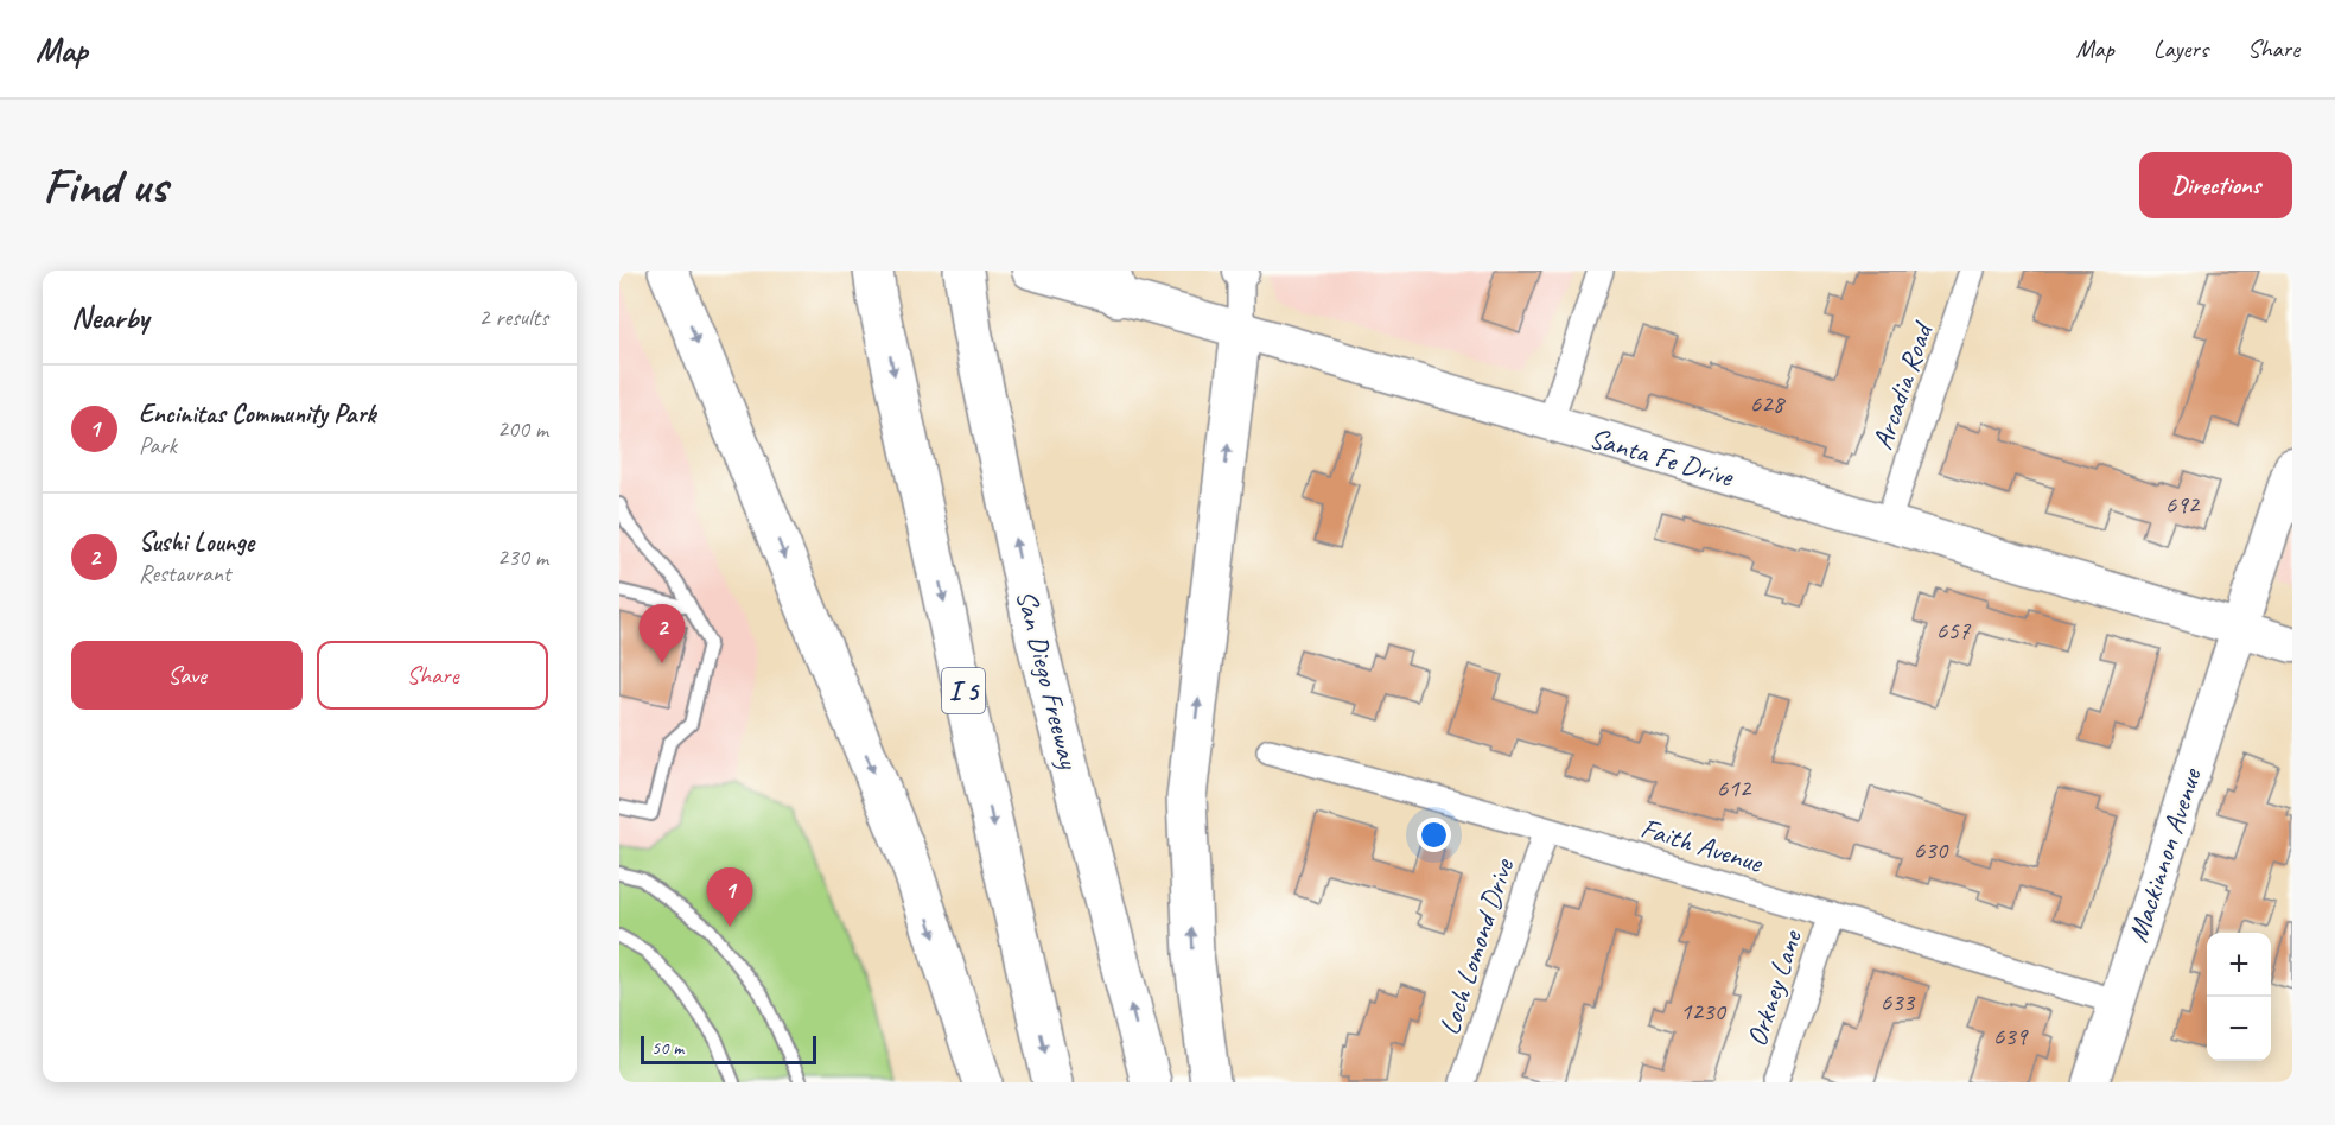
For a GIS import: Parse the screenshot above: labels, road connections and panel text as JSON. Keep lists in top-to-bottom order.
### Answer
{
  "streets": {
    "highway": ["San Diego Freeway", "I 5"],
    "main road": ["Santa Fe Drive", "Mackinnon Avenue"],
    "street": [
      "Arcadia Road",
      "Faith Avenue",
      "Loch Lomond Drive",
      "Orkney Lane"
    ]
  },
  "crossings": [
    ["Arcadia Road", "Santa Fe Drive"],
    ["Santa Fe Drive", "Mackinnon Avenue"],
    ["Faith Avenue", "Mackinnon Avenue"],
    ["Faith Avenue", "Loch Lomond Drive"],
    ["Faith Avenue", "Orkney Lane"]
  ],
  "house_numbers": [
    "628",
    "692",
    "657",
    "612",
    "630",
    "633",
    "1230",
    "639"
  ],
  "scale_bar": "50 m",
  "page": {
    "header": "Map",
    "nav": ["Map", "Layers", "Share"],
    "buttons": [
      "Directions",
      ["Save", "Share"]
    ],
    "title": "Find us",
    "heading": ["Nearby", "2 results"],
    "list": [
      {
        "mark": "1",
        "name": "Encinitas Community Park",
        "note": "Park",
        "value": "200 m"
      },
      {
        "mark": "2",
        "name": "Sushi Lounge",
        "note": "Restaurant",
        "value": "230 m"
      }
    ],
    "pins": ["2", "1"],
    "map_buttons": ["+", "−"],
    "scale": "50 m"
  }
}
